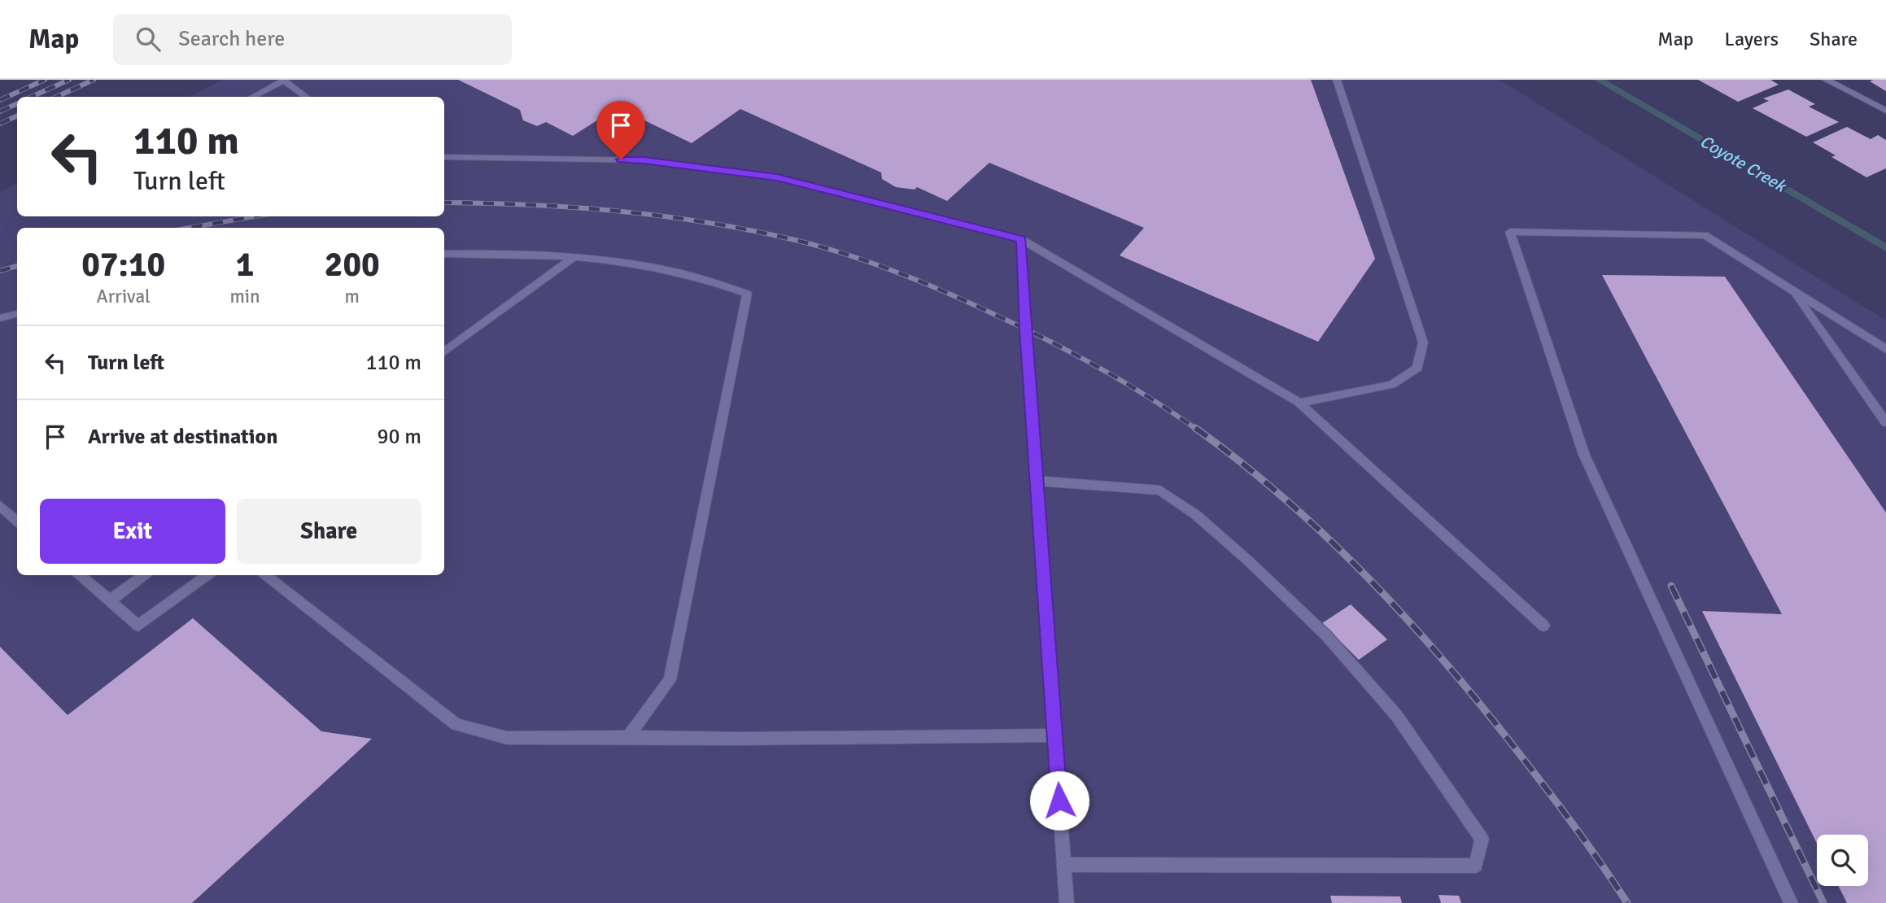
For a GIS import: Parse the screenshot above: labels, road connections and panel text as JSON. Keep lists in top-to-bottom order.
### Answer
{
  "water": ["Coyote Creek"],
  "page": {
    "header": "Map",
    "search": "Search here",
    "nav": ["Map", "Layers", "Share"],
    "turn": ["110 m", "Turn left"],
    "eta": [
      "07:10",
      "Arrival",
      "1",
      "min",
      "200",
      "m"
    ],
    "list": [
      {
        "name": "Turn left",
        "value": "110 m"
      },
      {
        "name": "Arrive at destination",
        "value": "90 m"
      }
    ],
    "buttons": ["Exit", "Share"]
  }
}
